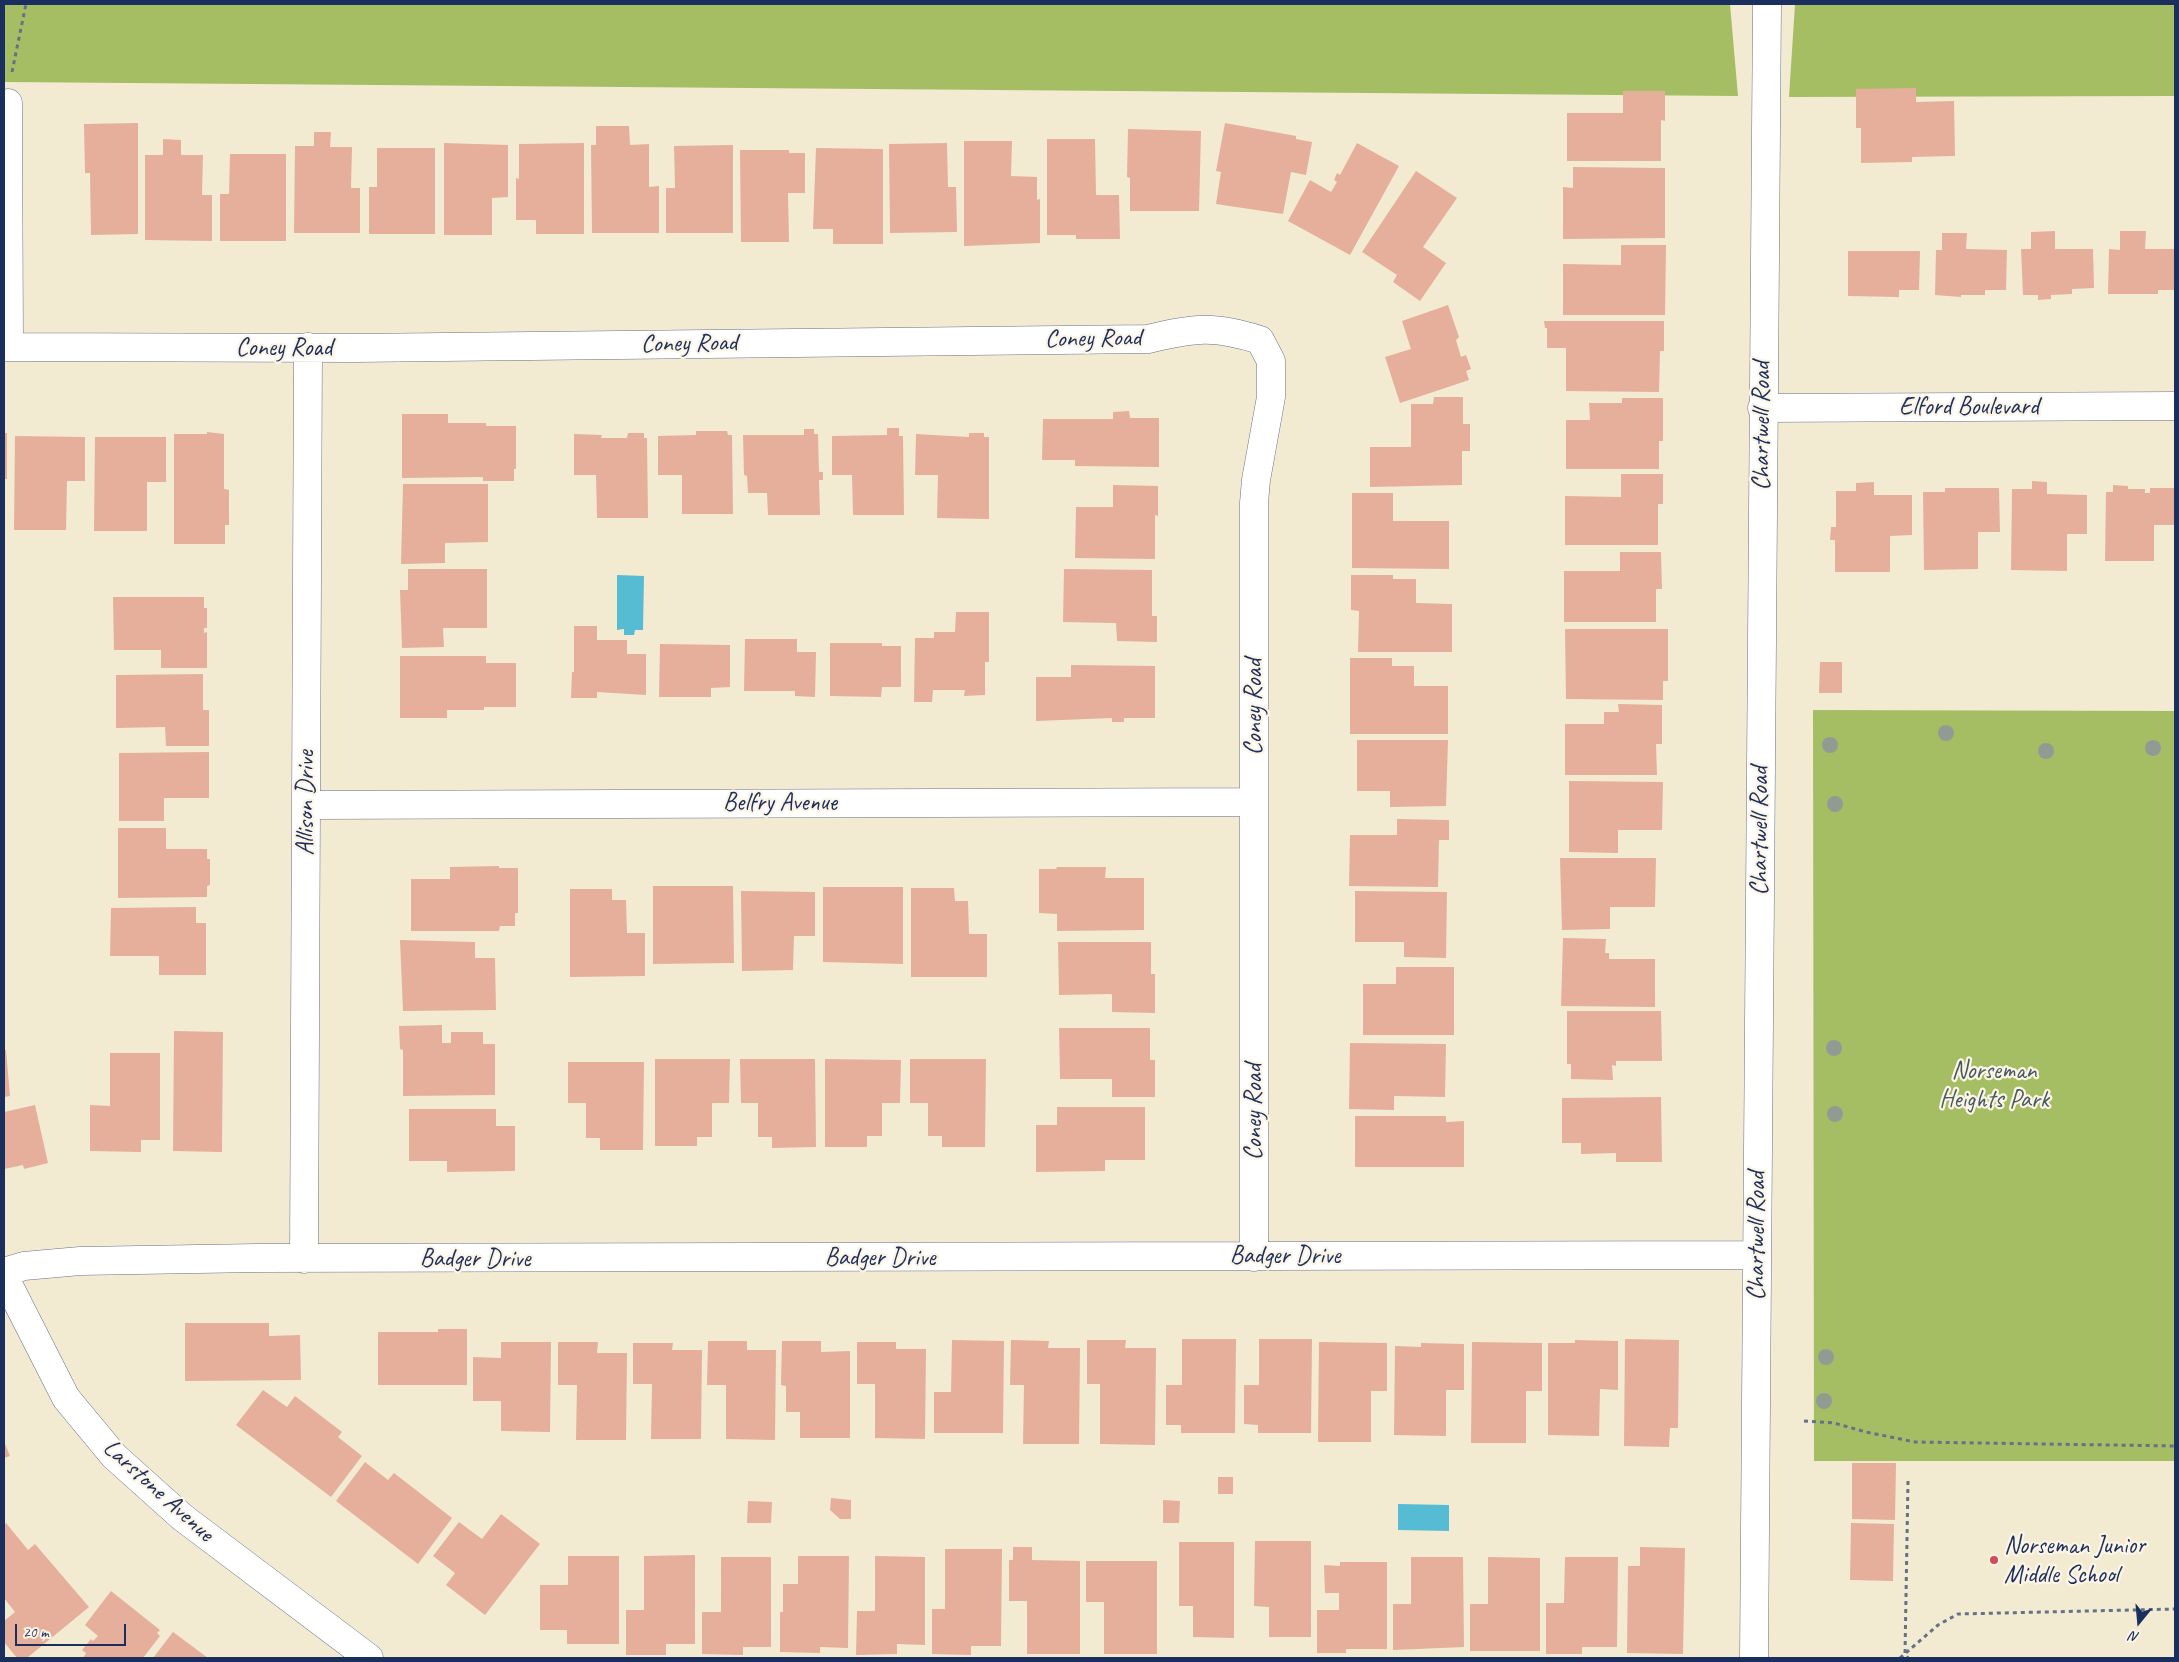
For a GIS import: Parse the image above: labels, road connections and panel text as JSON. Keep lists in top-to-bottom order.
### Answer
{
  "streets": {
    "street": [
      "Coney Road",
      "Elford Boulevard",
      "Chartwell Road",
      "Allison Drive",
      "Belfry Avenue",
      "Badger Drive",
      "Larstone Avenue"
    ]
  },
  "crossings": [
    ["Coney Road", "Allison Drive"],
    ["Coney Road", "Belfry Avenue"],
    ["Coney Road", "Badger Drive"],
    ["Elford Boulevard", "Chartwell Road"],
    ["Chartwell Road", "Badger Drive"],
    ["Allison Drive", "Belfry Avenue"],
    ["Allison Drive", "Badger Drive"],
    ["Badger Drive", "Larstone Avenue"]
  ],
  "parks": ["Norseman Heights Park"],
  "places": ["Norseman Junior Middle School"],
  "scale_bar": "20 m",
  "north": "bottom"
}
